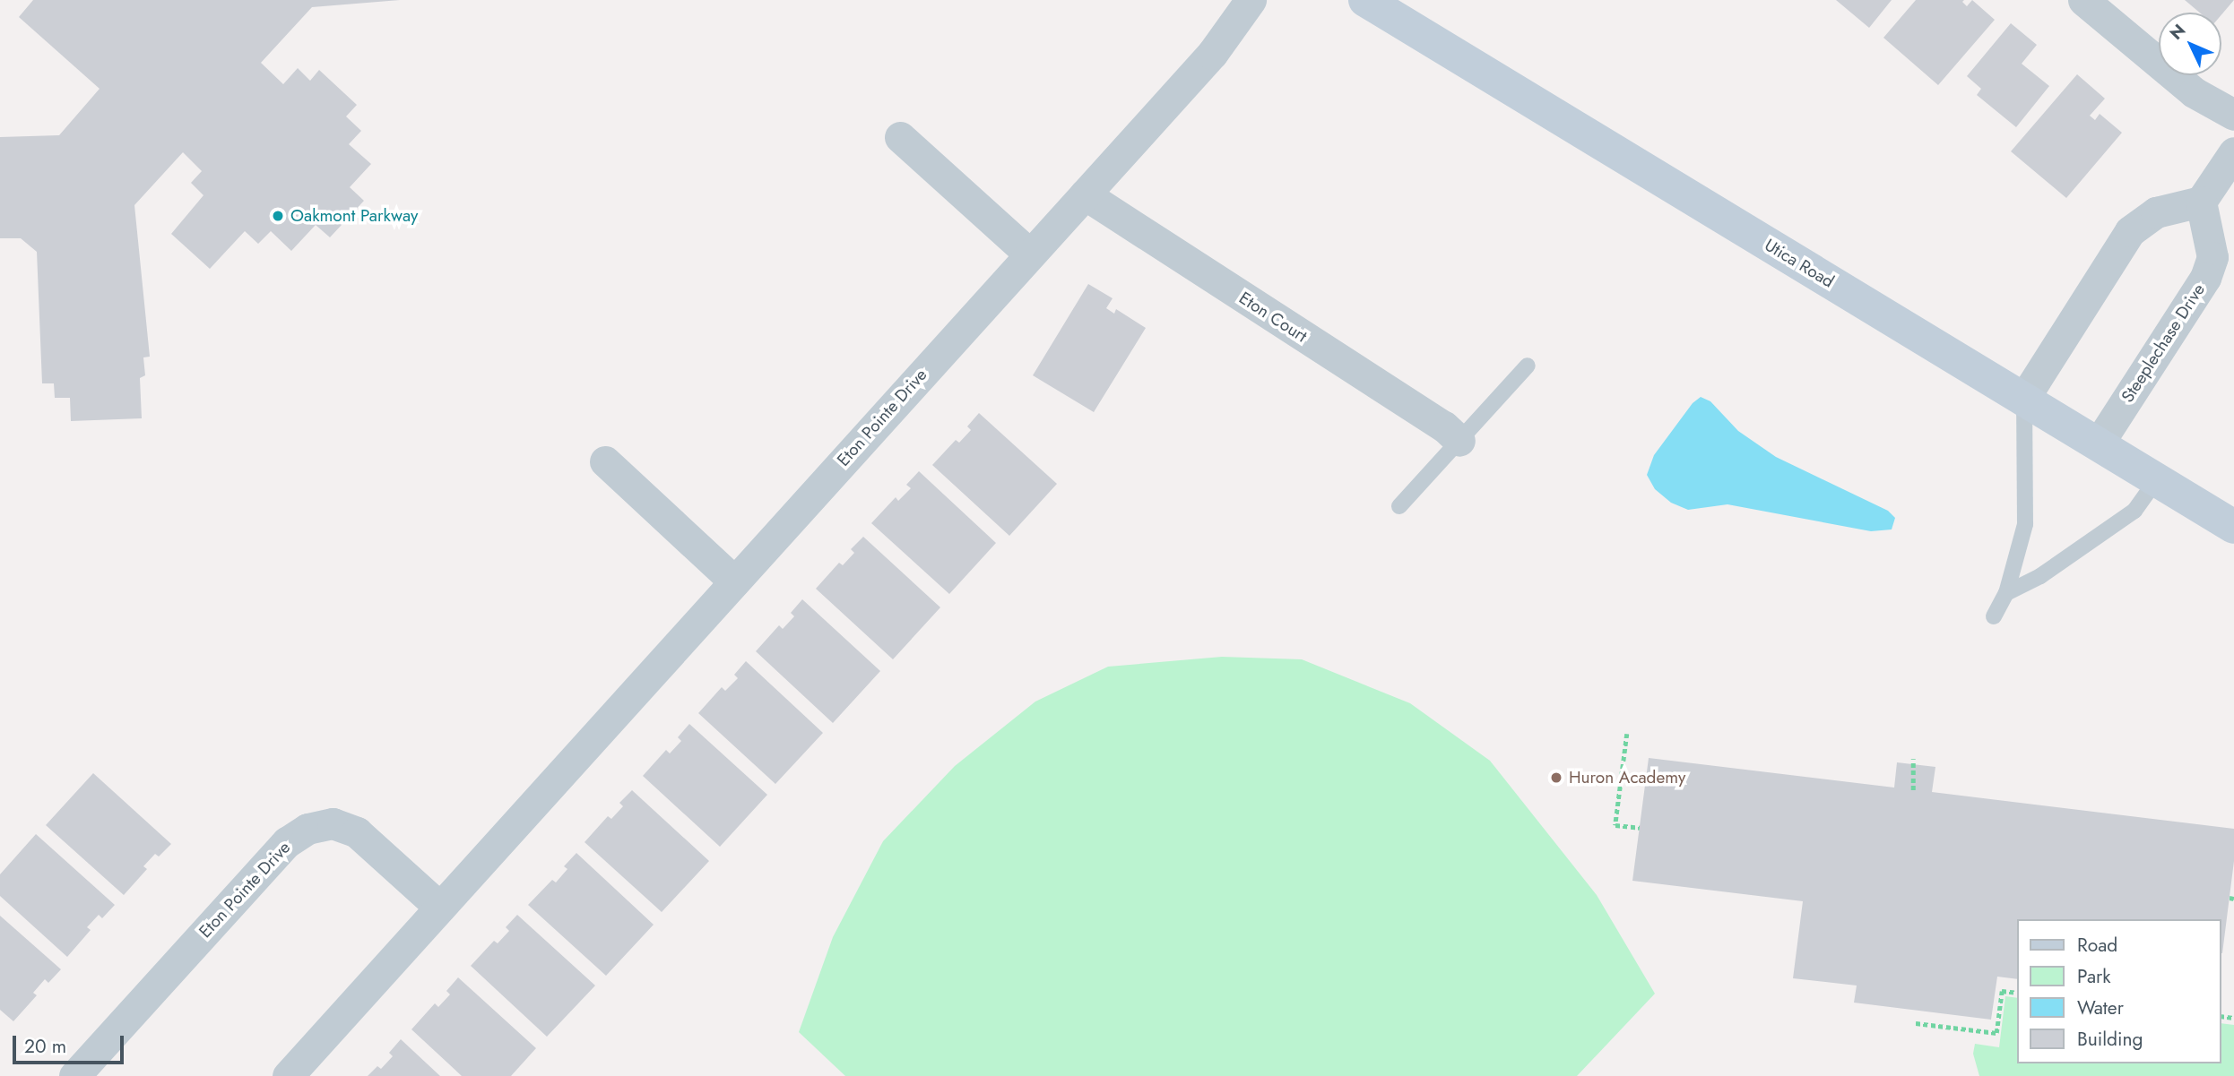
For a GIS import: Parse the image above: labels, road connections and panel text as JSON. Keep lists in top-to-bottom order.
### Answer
{
  "streets": {
    "main road": ["Utica Road"],
    "street": ["Eton Court", "Steeplechase Drive", "Eton Pointe Drive"]
  },
  "crossings": [
    ["Utica Road", "Steeplechase Drive"],
    ["Eton Court", "Eton Pointe Drive"]
  ],
  "places": ["Oakmont Parkway", "Huron Academy"],
  "legend": [
    "Road",
    "Park",
    "Water",
    "Building"
  ],
  "scale_bar": "20 m",
  "north": "top left"
}
